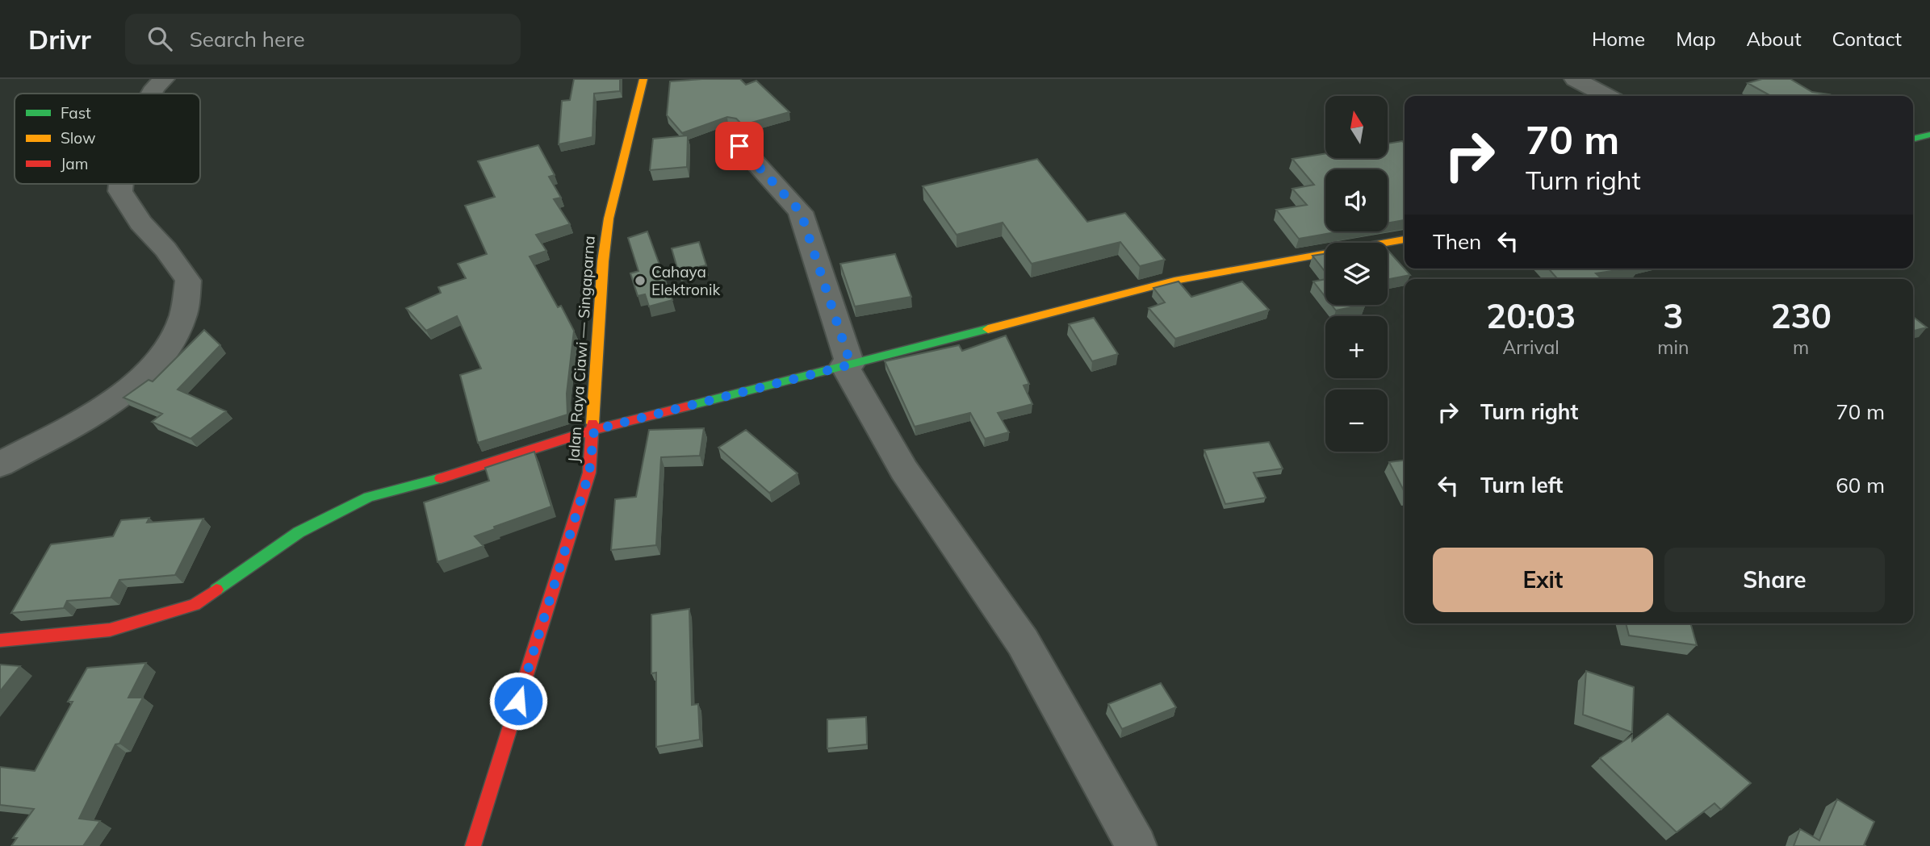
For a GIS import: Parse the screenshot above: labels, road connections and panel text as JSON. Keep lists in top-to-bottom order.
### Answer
{
  "streets": {
    "street": ["Jalan Raya Ciawi — Singaparna"]
  },
  "places": ["Cahaya Elektronik"],
  "legend": ["Fast", "Slow", "Jam"],
  "north": "top",
  "page": {
    "header": "Drivr",
    "search": "Search here",
    "nav": [
      "Home",
      "Map",
      "About",
      "Contact"
    ],
    "map_buttons": ["+", "−"],
    "turn": ["70 m", "Turn right"],
    "then": "Then",
    "eta": [
      "20:03",
      "Arrival",
      "3",
      "min",
      "230",
      "m"
    ],
    "list": [
      {
        "name": "Turn right",
        "value": "70 m"
      },
      {
        "name": "Turn left",
        "value": "60 m"
      }
    ],
    "buttons": ["Exit", "Share"]
  }
}
